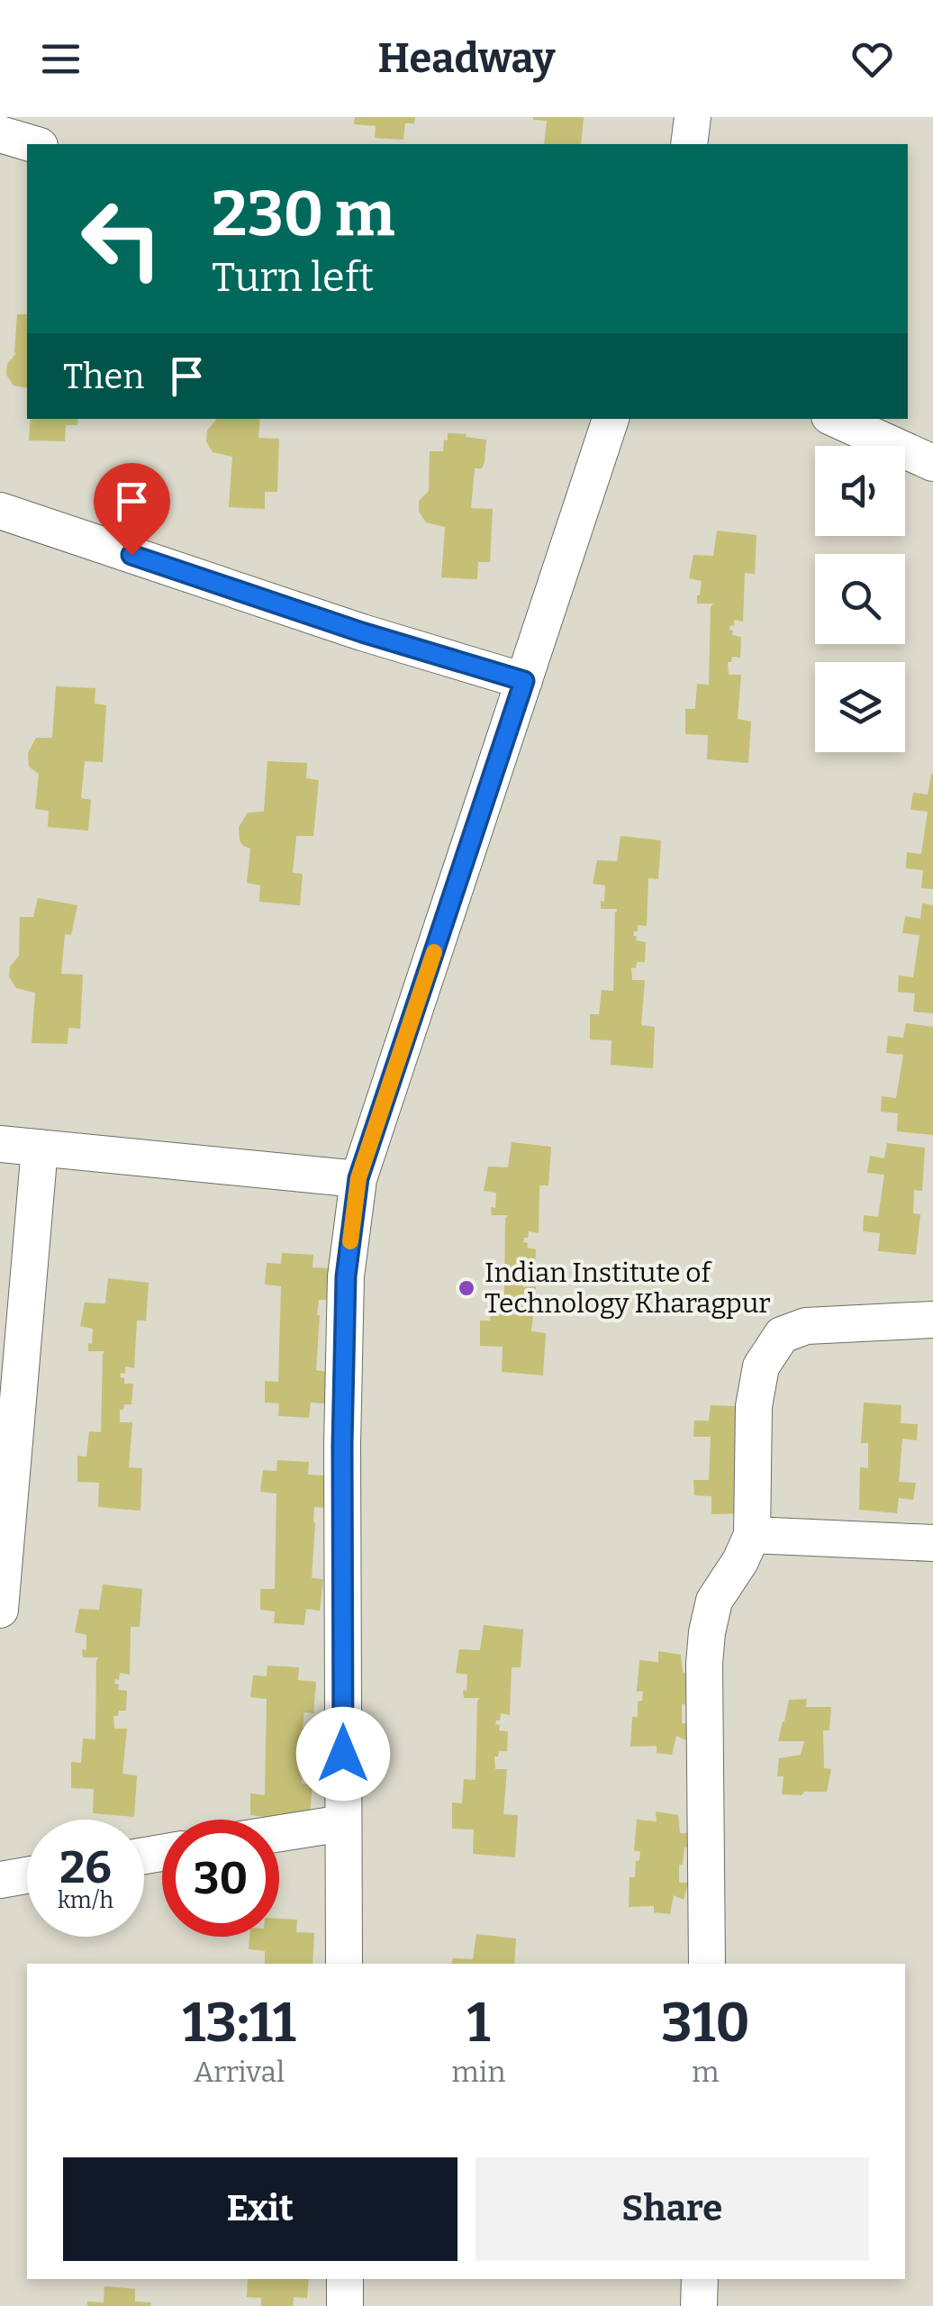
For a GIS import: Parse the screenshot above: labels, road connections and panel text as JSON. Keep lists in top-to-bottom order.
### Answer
{
  "places": ["Indian Institute of Technology Kharagpur"],
  "page": {
    "header": "Headway",
    "turn": ["230 m", "Turn left"],
    "then": "Then",
    "speed": "26 km/h",
    "limit": "30",
    "eta": [
      "13:11",
      "Arrival",
      "1",
      "min",
      "310",
      "m"
    ],
    "buttons": ["Exit", "Share"]
  }
}
